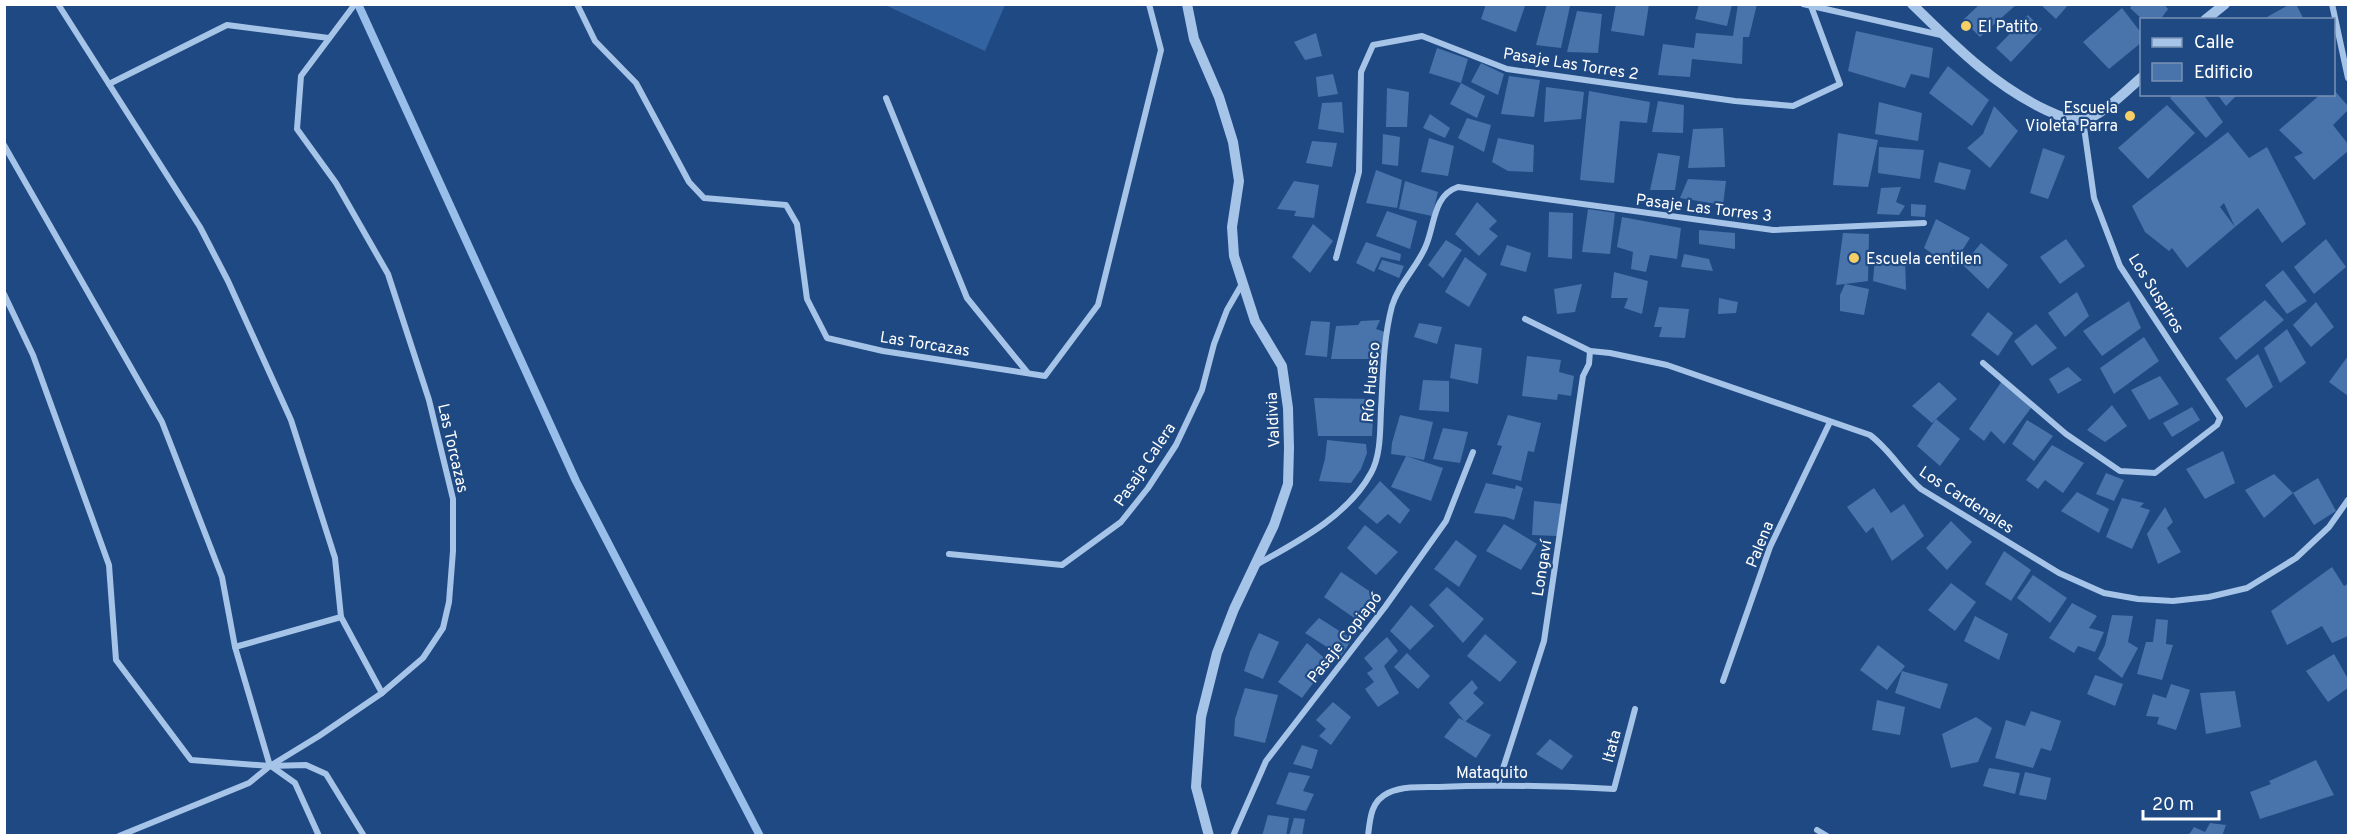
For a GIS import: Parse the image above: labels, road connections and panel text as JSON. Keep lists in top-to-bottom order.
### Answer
{
  "streets": {
    "street": [
      "Pasaje Las Torres 2",
      "Pasaje Las Torres 3",
      "Los Suspiros",
      "Las Torcazas",
      "Río Huasco",
      "Valdivia",
      "Pasaje Calera",
      "Los Cardenales",
      "Palena",
      "Longaví",
      "Pasaje Copiapó",
      "Itata",
      "Mataquito"
    ]
  },
  "crossings": [
    ["Pasaje Las Torres 3", "Río Huasco"],
    ["Río Huasco", "Valdivia"],
    ["Valdivia", "Pasaje Calera"],
    ["Los Cardenales", "Palena"],
    ["Los Cardenales", "Longaví"],
    ["Longaví", "Mataquito"],
    ["Itata", "Mataquito"]
  ],
  "places": ["El Patito", "Escuela Violeta Parra", "Escuela centilen"],
  "legend": ["Calle", "Edificio"],
  "scale_bar": "20 m"
}
